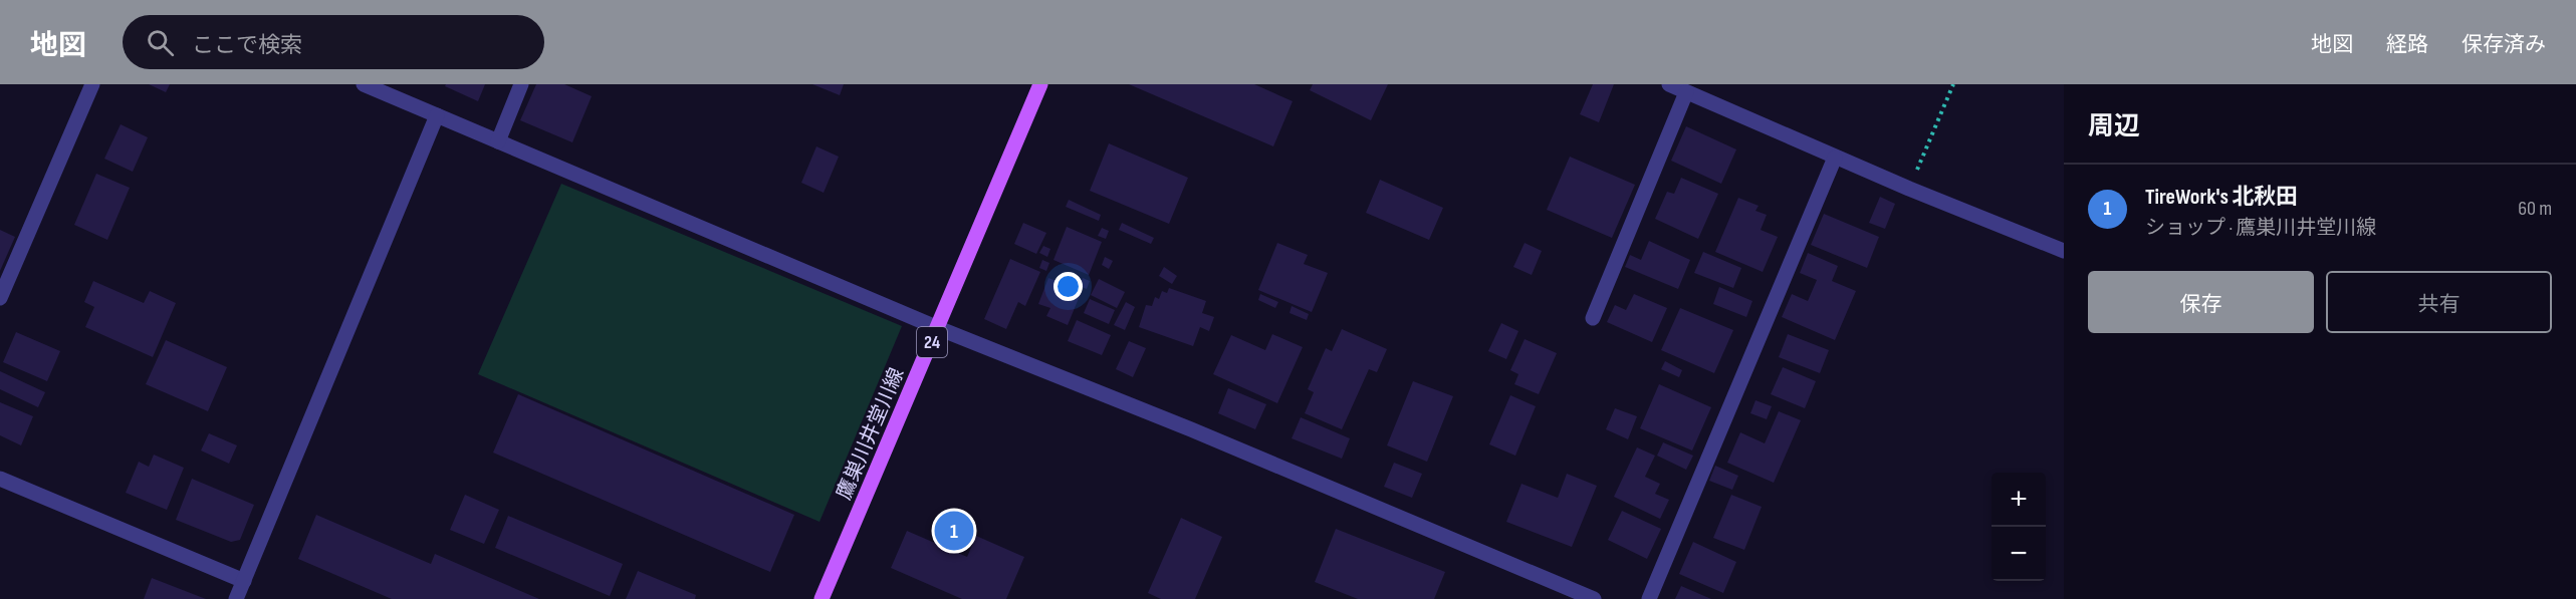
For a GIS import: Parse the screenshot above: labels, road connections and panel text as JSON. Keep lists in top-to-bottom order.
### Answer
{
  "streets": {
    "main road": ["24", "鷹巣川井堂川線"]
  },
  "page": {
    "header": "地図",
    "search": "ここで検索",
    "nav": ["地図", "経路", "保存済み"],
    "heading": "周辺",
    "list": [
      {
        "mark": "1",
        "name": "TireWork's 北秋田",
        "note": "ショップ · 鷹巣川井堂川線",
        "value": "60 m"
      }
    ],
    "buttons": ["保存", "共有"],
    "map_buttons": ["+", "−"],
    "pins": "1"
  }
}
